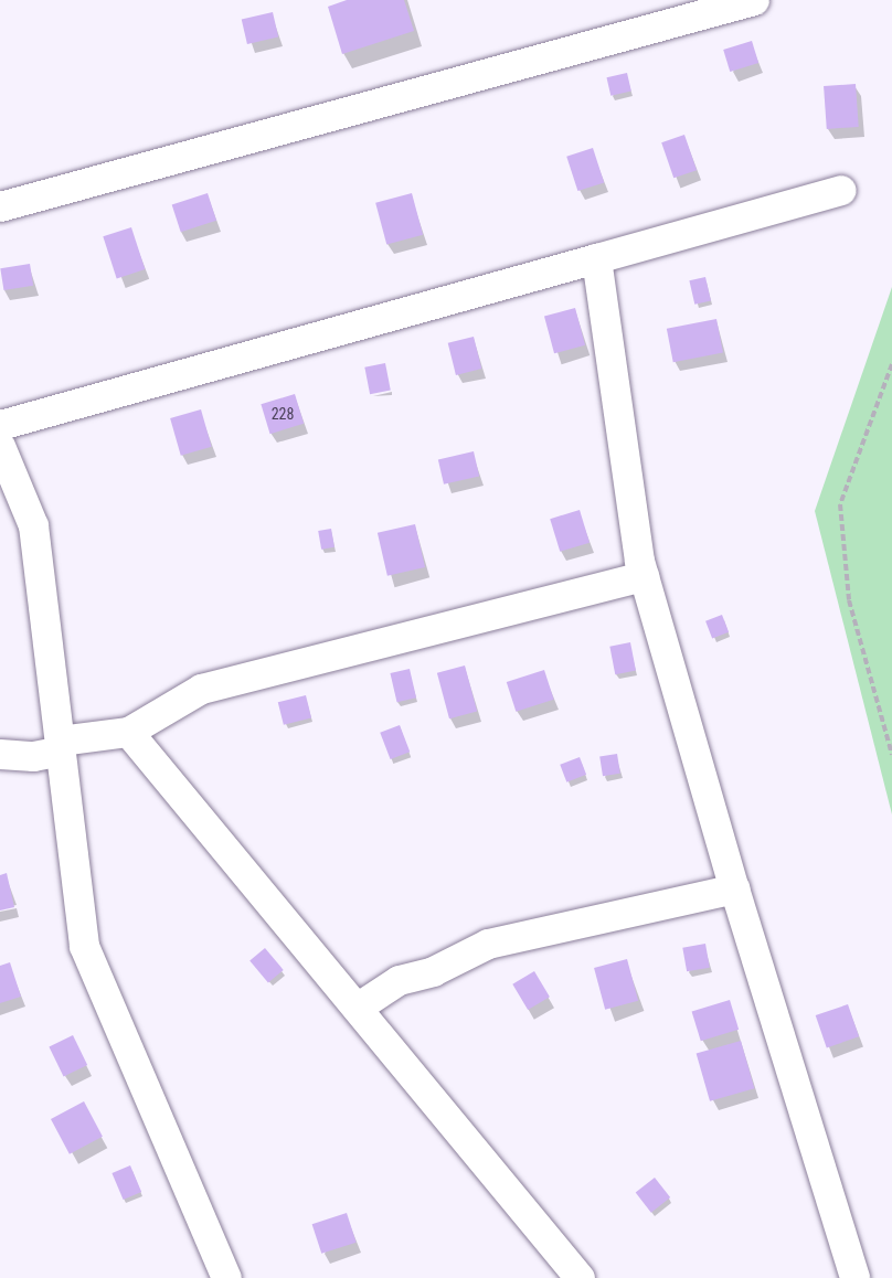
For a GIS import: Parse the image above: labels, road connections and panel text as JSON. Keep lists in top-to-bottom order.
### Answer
{
  "house_numbers": ["228"]
}
